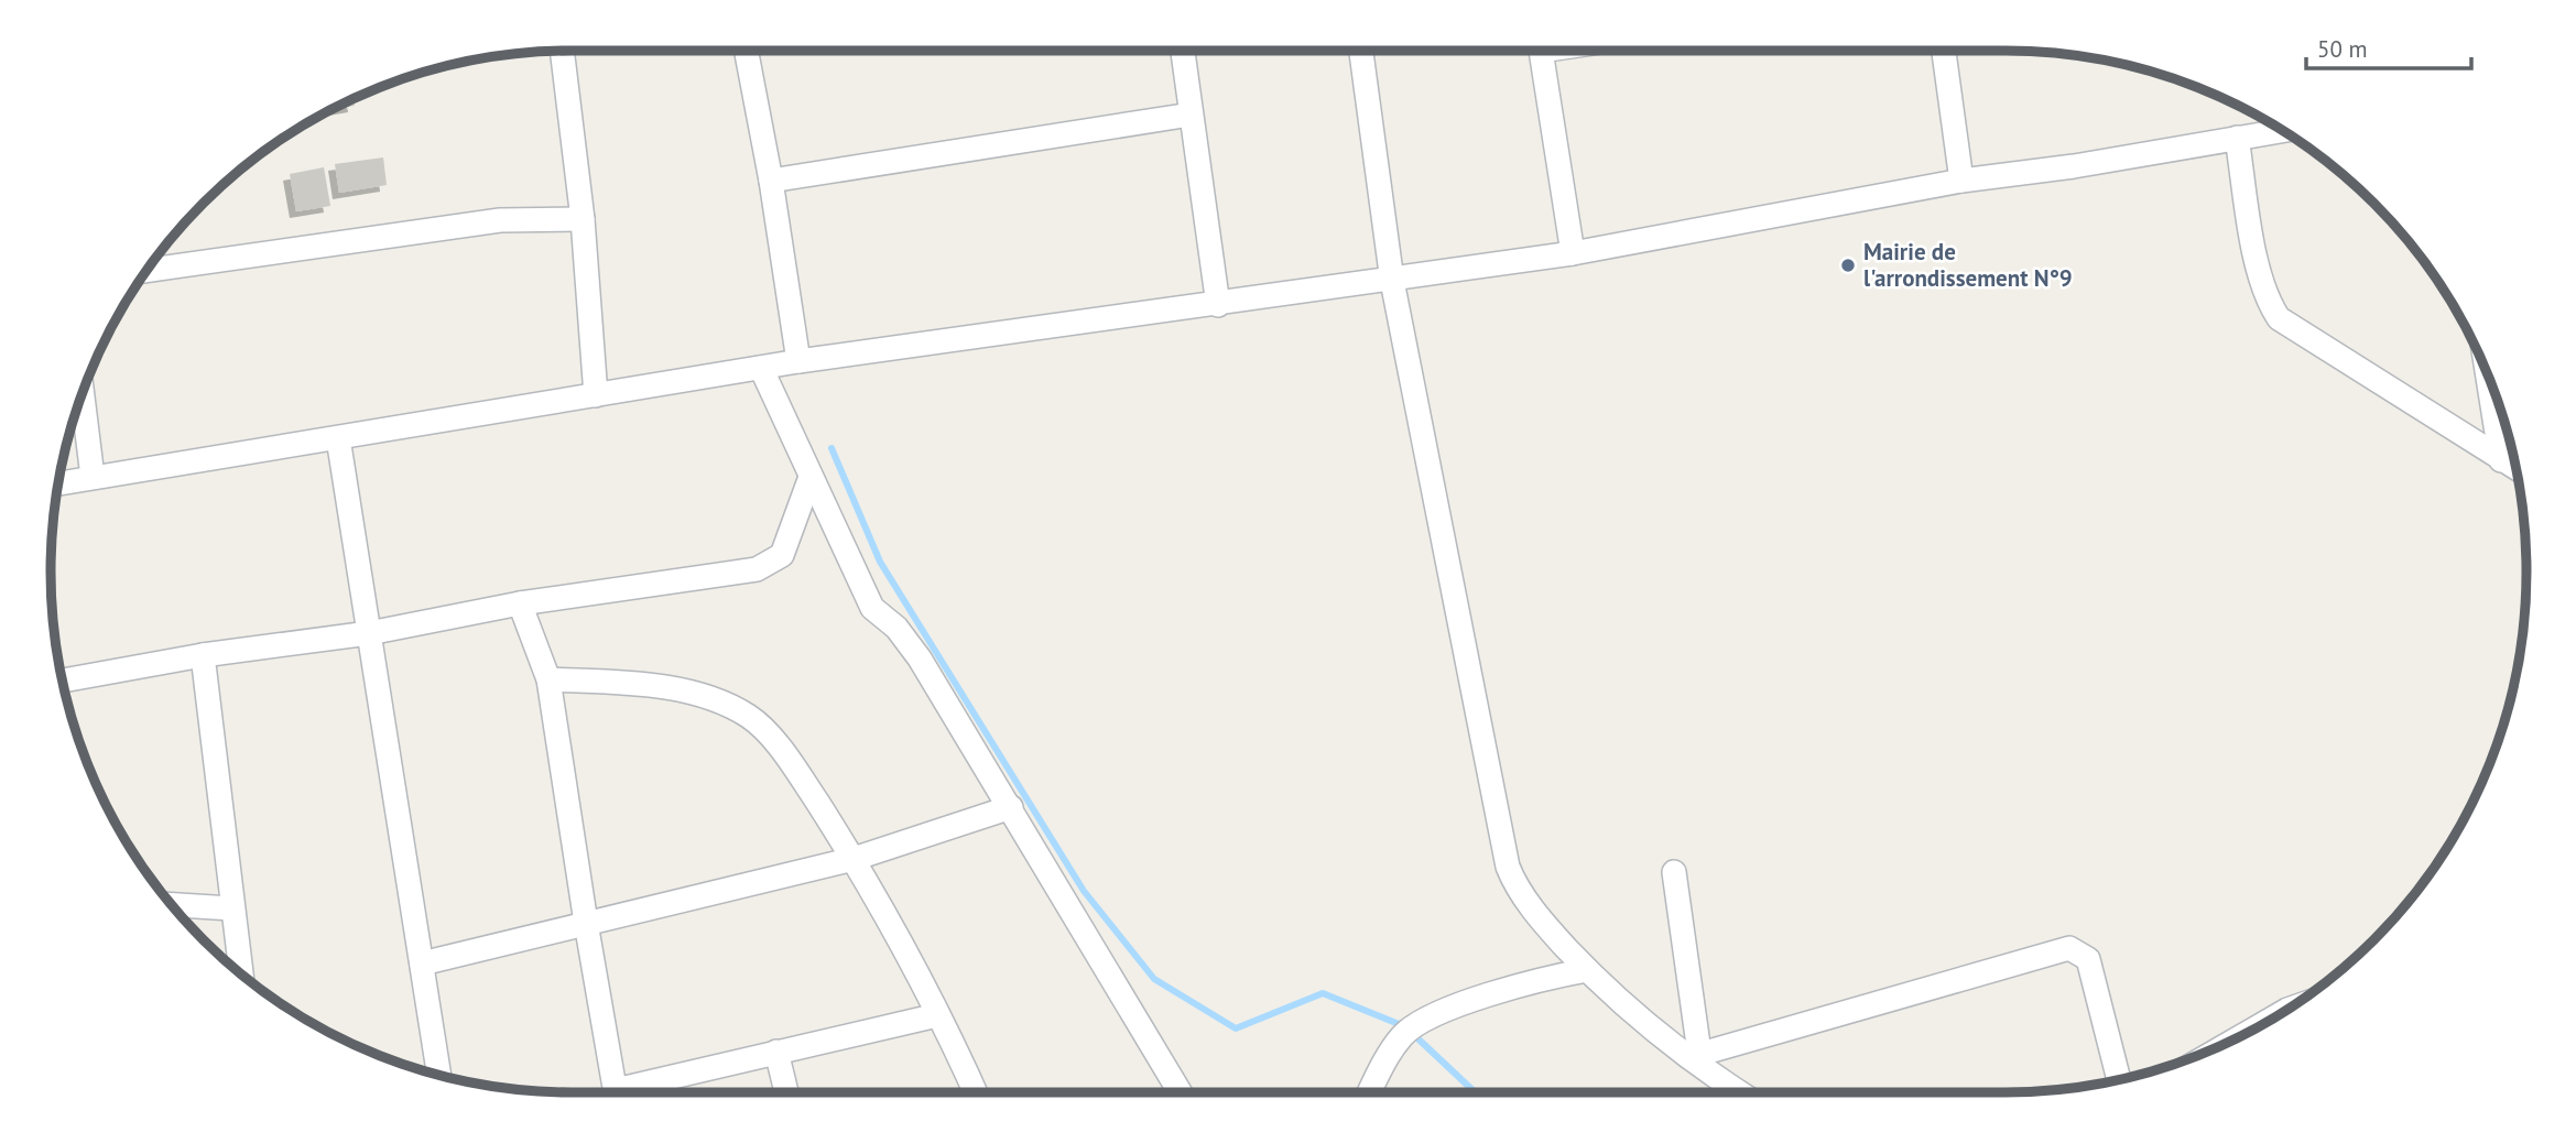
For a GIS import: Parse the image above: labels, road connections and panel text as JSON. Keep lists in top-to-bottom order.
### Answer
{
  "places": ["Mairie de l'arrondissement N°9"],
  "scale_bar": "50 m"
}
